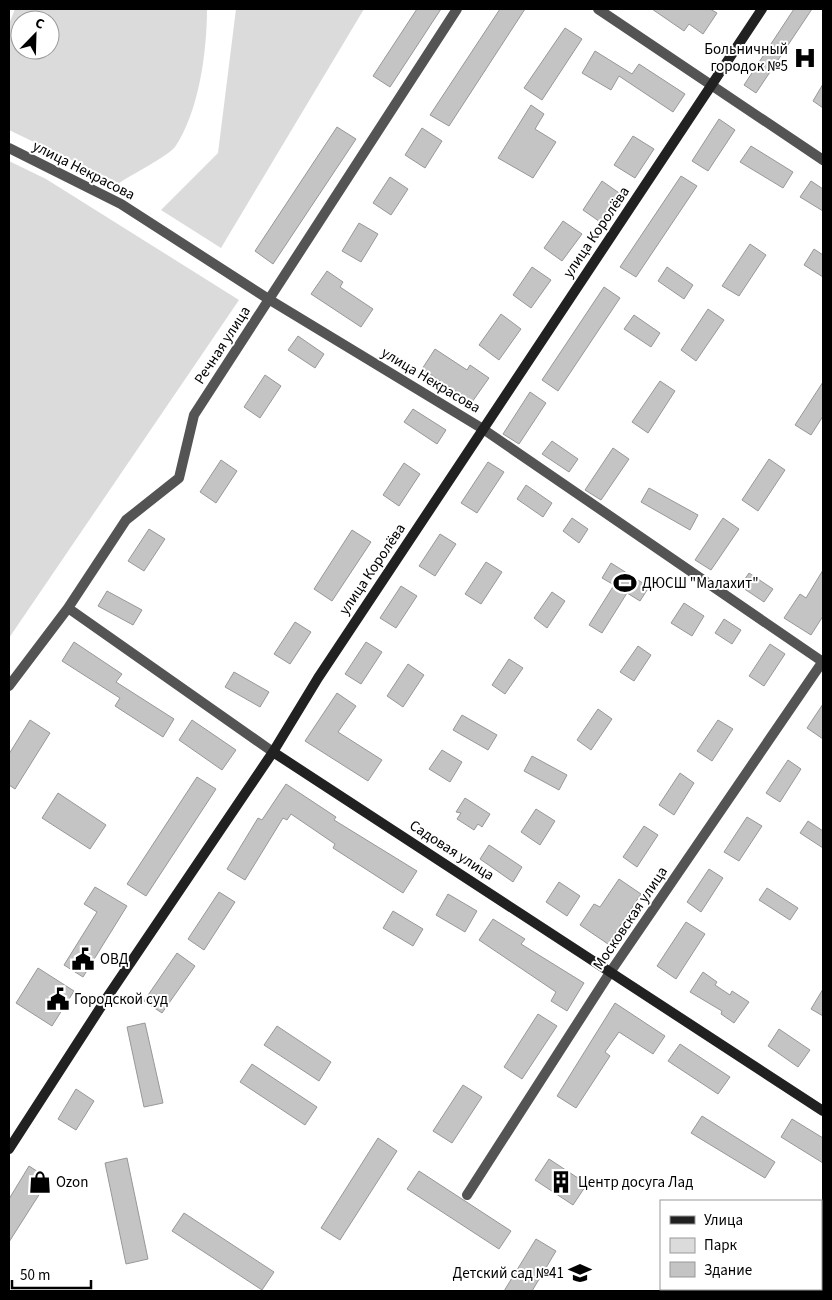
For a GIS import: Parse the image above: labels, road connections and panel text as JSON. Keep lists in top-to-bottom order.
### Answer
{
  "streets": {
    "street": [
      "улица Некрасова",
      "улица Королёва",
      "Речная улица",
      "Садовая улица",
      "Московская улица"
    ]
  },
  "crossings": [
    ["улица Некрасова", "улица Королёва"],
    ["улица Некрасова", "Речная улица"],
    ["улица Некрасова", "Московская улица"],
    ["улица Королёва", "Садовая улица"],
    ["Речная улица", "Садовая улица"],
    ["Садовая улица", "Московская улица"]
  ],
  "places": {
    "hospital": ["Больничный городок №5"],
    "sports": ["ДЮСШ \"Малахит\""],
    "public building": ["ОВД", "Городской суд"],
    "shop": ["Ozon"],
    "building": ["Центр досуга Лад"],
    "school or university": ["Детский сад №41"]
  },
  "legend": ["Улица", "Парк", "Здание"],
  "scale_bar": "50 m",
  "north": "top right"
}
